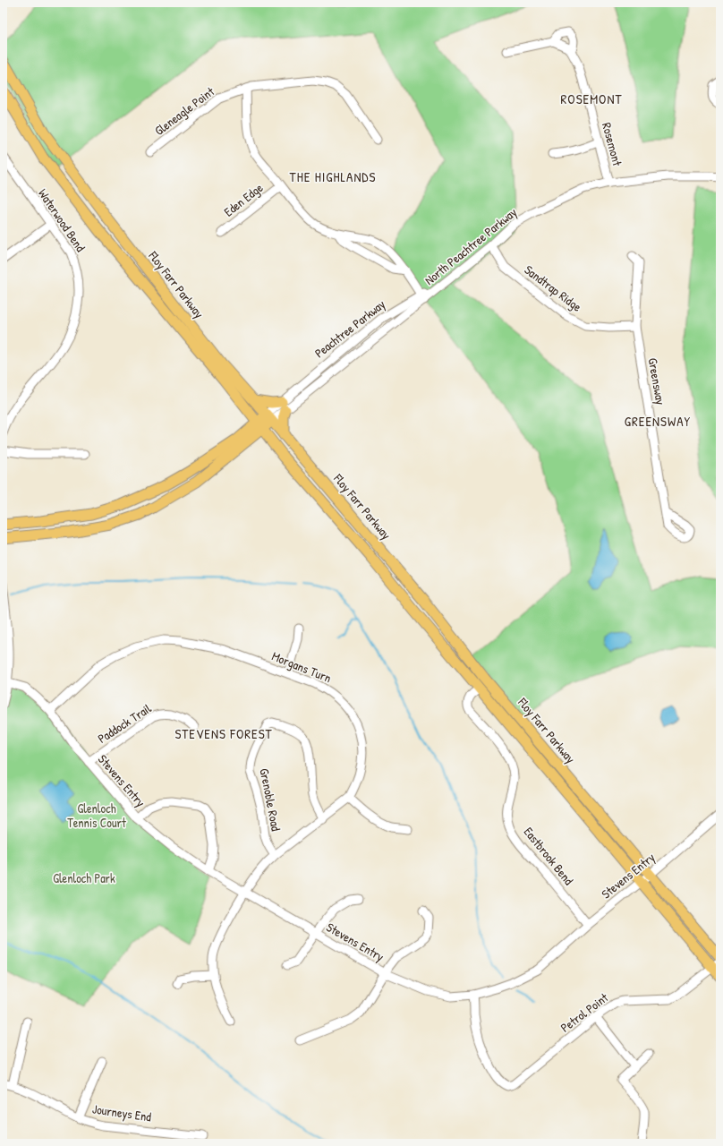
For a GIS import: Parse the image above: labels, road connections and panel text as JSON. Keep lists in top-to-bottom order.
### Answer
{
  "streets": {
    "main road": ["Floy Farr Parkway"],
    "street": [
      "Gleneagle Point",
      "Rosemont",
      "Eden Edge",
      "Waterwood Bend",
      "North Peachtree Parkway",
      "Sandtrap Ridge",
      "Peachtree Parkway",
      "Greensway",
      "Morgans Turn",
      "Paddock Trail",
      "Stevens Entry",
      "Grenoble Road",
      "Eastbrook Bend",
      "Petrol Point",
      "Journeys End"
    ]
  },
  "crossings": [
    ["Rosemont", "North Peachtree Parkway"],
    ["North Peachtree Parkway", "Floy Farr Parkway"],
    ["North Peachtree Parkway", "Sandtrap Ridge"],
    ["North Peachtree Parkway", "Peachtree Parkway"],
    ["Floy Farr Parkway", "Stevens Entry"],
    ["Floy Farr Parkway", "Eastbrook Bend"],
    ["Floy Farr Parkway", "Petrol Point"],
    ["Sandtrap Ridge", "Greensway"],
    ["Morgans Turn", "Stevens Entry"],
    ["Morgans Turn", "Grenoble Road"],
    ["Paddock Trail", "Stevens Entry"],
    ["Stevens Entry", "Eastbrook Bend"],
    ["Stevens Entry", "Petrol Point"]
  ],
  "districts": [
    "ROSEMONT",
    "THE HIGHLANDS",
    "GREENSWAY",
    "STEVENS FOREST"
  ],
  "parks": ["Glenloch Tennis Court", "Glenloch Park"]
}
